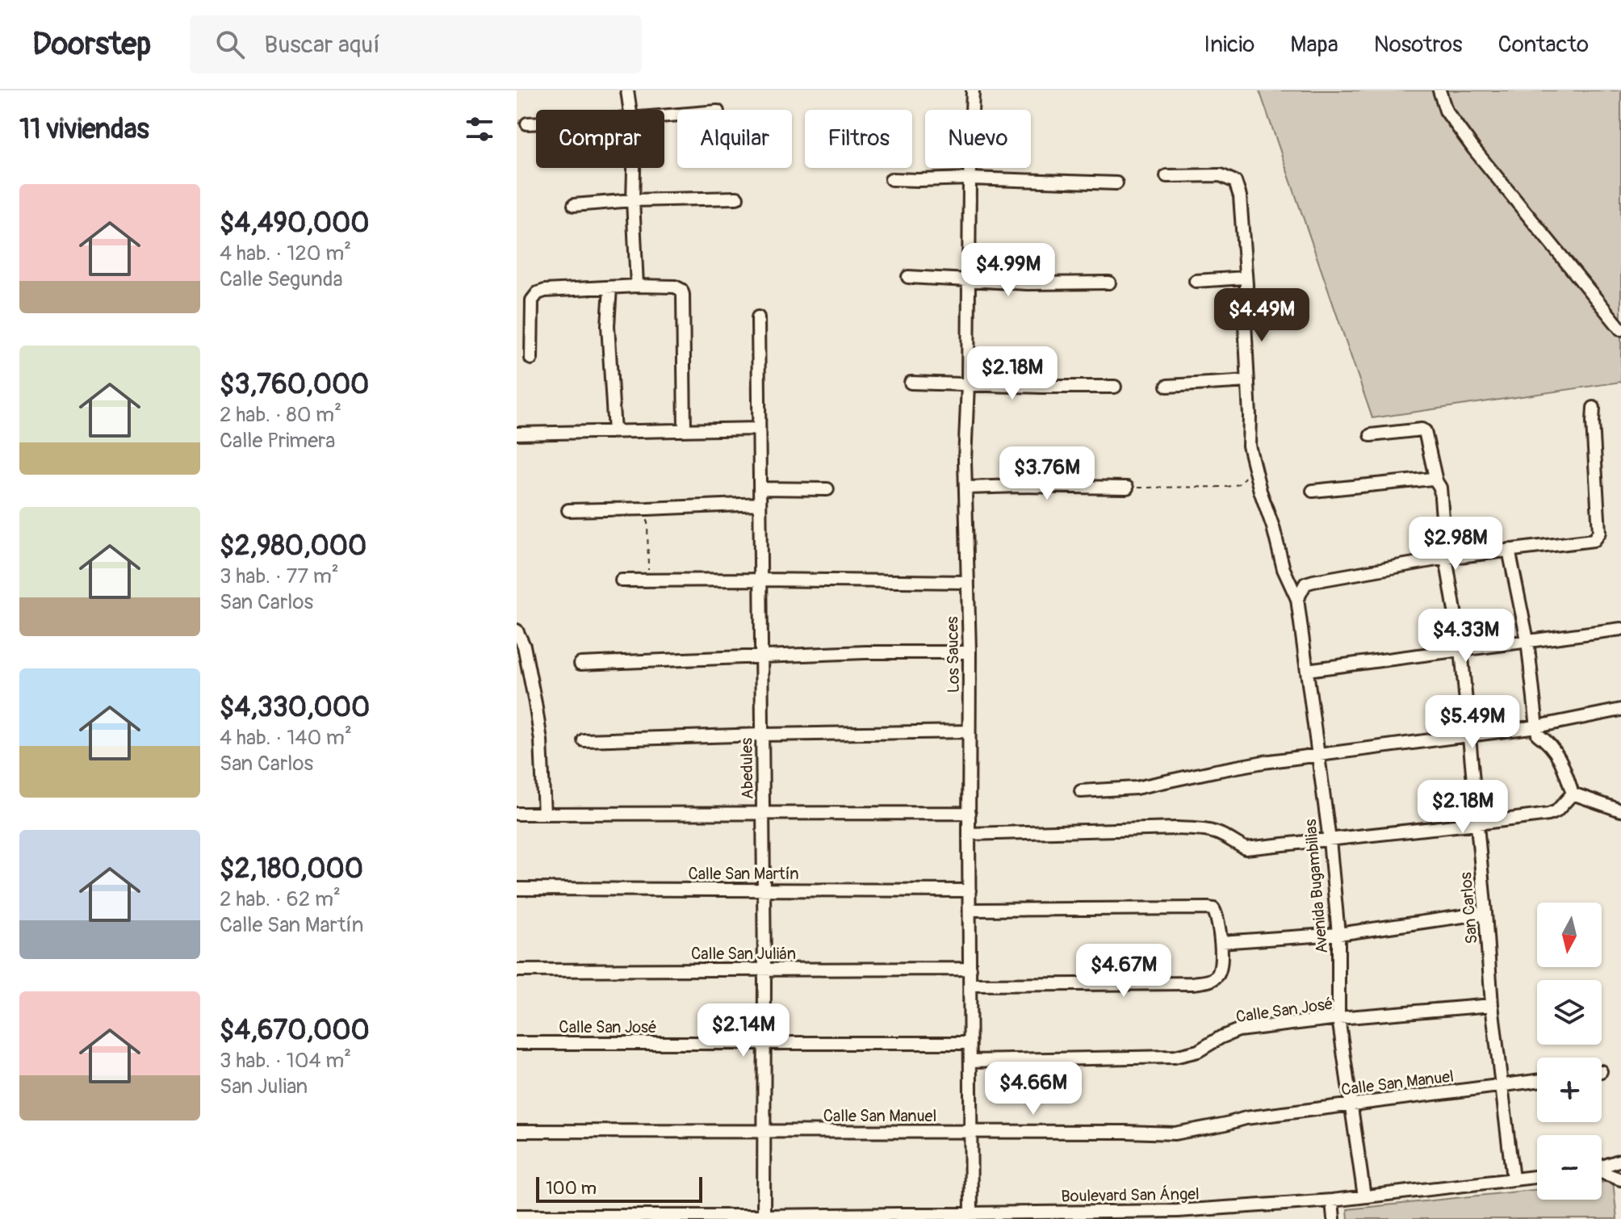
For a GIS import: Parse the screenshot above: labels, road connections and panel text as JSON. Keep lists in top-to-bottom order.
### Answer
{
  "streets": {
    "street": [
      "Los Sauces",
      "Abedules",
      "Calle San Martín",
      "Avenida Bugambilias",
      "San Carlos",
      "Calle San Julián",
      "Calle San José",
      "Calle San Manuel",
      "Boulevard San Ángel"
    ]
  },
  "crossings": [
    ["Los Sauces", "Calle San Martín"],
    ["Los Sauces", "Calle San Julián"],
    ["Los Sauces", "Calle San José"],
    ["Los Sauces", "Calle San Manuel"],
    ["Los Sauces", "Boulevard San Ángel"],
    ["Abedules", "Calle San Martín"],
    ["Abedules", "Calle San Julián"],
    ["Abedules", "Calle San José"],
    ["Abedules", "Calle San Manuel"],
    ["Abedules", "Boulevard San Ángel"],
    ["Avenida Bugambilias", "Calle San José"],
    ["Avenida Bugambilias", "Calle San Manuel"],
    ["Avenida Bugambilias", "Boulevard San Ángel"],
    ["San Carlos", "Calle San José"],
    ["San Carlos", "Calle San Manuel"],
    ["San Carlos", "Boulevard San Ángel"]
  ],
  "scale_bar": "100 m",
  "north": "bottom",
  "page": {
    "header": "Doorstep",
    "search": "Buscar aquí",
    "nav": [
      "Inicio",
      "Mapa",
      "Nosotros",
      "Contacto"
    ],
    "heading": "11 viviendas",
    "chip": [
      "Comprar",
      "Alquilar",
      "Filtros",
      "Nuevo"
    ],
    "list": [
      {
        "name": "$4,490,000",
        "note": "4 hab. · 120 m² · Calle Segunda"
      },
      {
        "name": "$3,760,000",
        "note": "2 hab. · 80 m² · Calle Primera"
      },
      {
        "name": "$2,980,000",
        "note": "3 hab. · 77 m² · San Carlos"
      },
      {
        "name": "$4,330,000",
        "note": "4 hab. · 140 m² · San Carlos"
      },
      {
        "name": "$2,180,000",
        "note": "2 hab. · 62 m² · Calle San Martín"
      },
      {
        "name": "$4,670,000",
        "note": "3 hab. · 104 m² · San Julian"
      }
    ],
    "price": [
      "$4.99M",
      "$4.49M",
      "$2.18M",
      "$3.76M",
      "$2.98M",
      "$4.33M",
      "$5.49M",
      "$2.18M",
      "$4.67M",
      "$2.14M",
      "$4.66M"
    ],
    "map_buttons": ["+", "−"],
    "scale": "100 m"
  }
}
